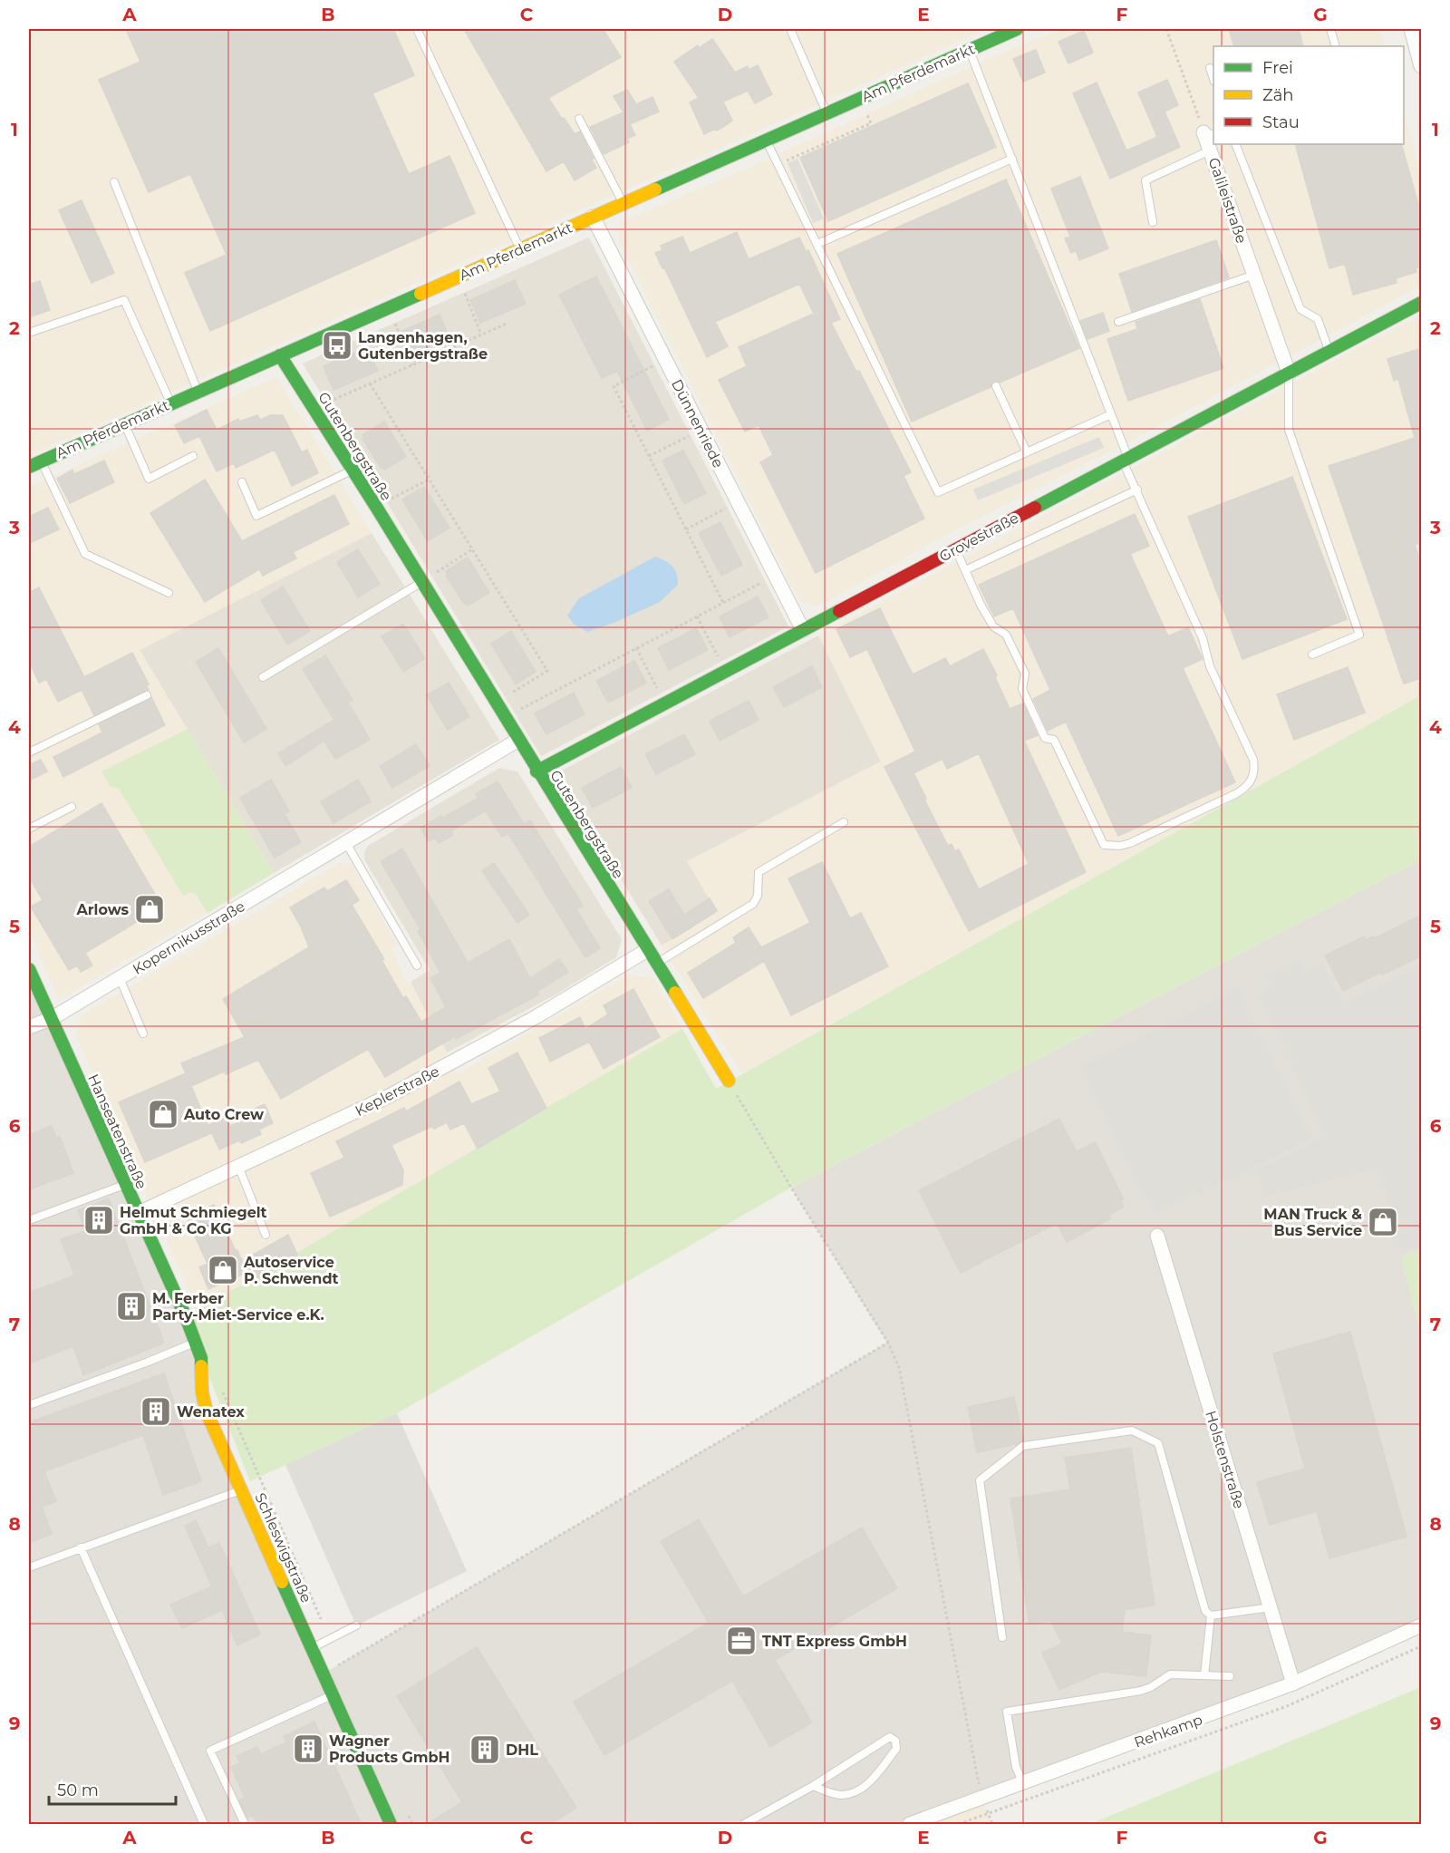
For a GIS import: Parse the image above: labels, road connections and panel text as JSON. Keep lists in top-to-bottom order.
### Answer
{
  "streets": {
    "street": [
      "Am Pferdemarkt",
      "Galileistraße",
      "Dünnenriede",
      "Gutenbergstraße",
      "Grovestraße",
      "Kopernikusstraße",
      "Keplerstraße",
      "Hanseatenstraße",
      "Holstenstraße",
      "Schleswigstraße",
      "Rehkamp"
    ]
  },
  "crossings": [
    ["Am Pferdemarkt", "Dünnenriede"],
    ["Am Pferdemarkt", "Gutenbergstraße"],
    ["Galileistraße", "Grovestraße"],
    ["Dünnenriede", "Grovestraße"],
    ["Gutenbergstraße", "Grovestraße"],
    ["Gutenbergstraße", "Kopernikusstraße"],
    ["Gutenbergstraße", "Keplerstraße"],
    ["Kopernikusstraße", "Hanseatenstraße"],
    ["Keplerstraße", "Hanseatenstraße"],
    ["Hanseatenstraße", "Schleswigstraße"],
    ["Holstenstraße", "Rehkamp"]
  ],
  "places": {
    "bus stop": ["Langenhagen, Gutenbergstraße"],
    "shop": [
      "Arlows",
      "Auto Crew",
      "MAN Truck & Bus Service",
      "Autoservice P. Schwendt"
    ],
    "building": [
      "Helmut Schmiegelt GmbH & Co KG",
      "M. Ferber Party-Miet-Service e.K.",
      "Wenatex",
      "Wagner Products GmbH",
      "DHL"
    ],
    "office": ["TNT Express GmbH"]
  },
  "legend": ["Frei", "Zäh", "Stau"],
  "scale_bar": "50 m",
  "grid": {
    "columns": [
      "A",
      "B",
      "C",
      "D",
      "E",
      "F",
      "G"
    ],
    "rows": [
      "1",
      "2",
      "3",
      "4",
      "5",
      "6",
      "7",
      "8",
      "9"
    ]
  }
}
